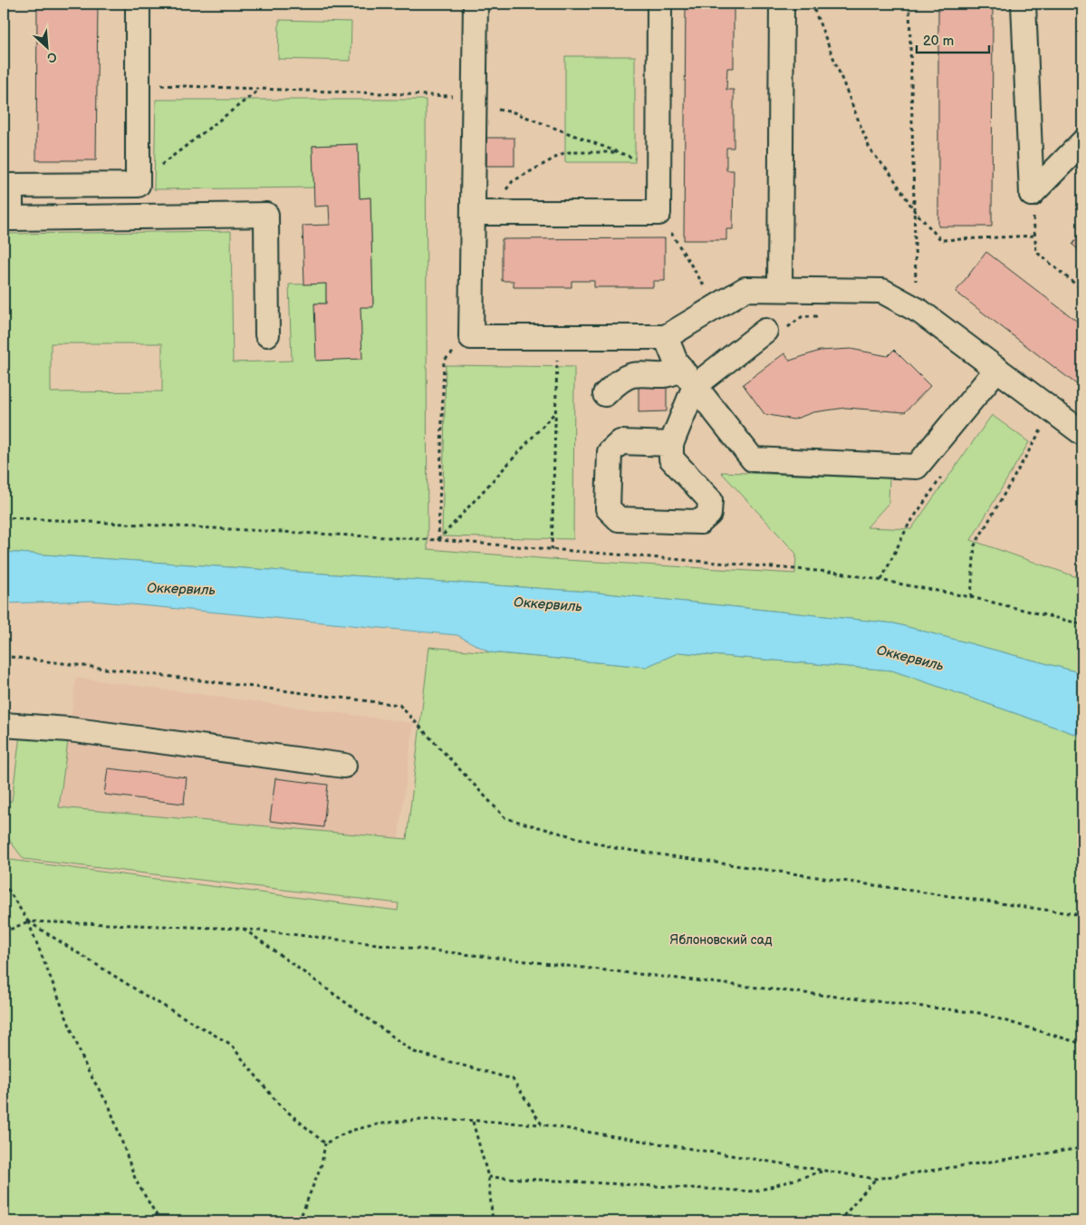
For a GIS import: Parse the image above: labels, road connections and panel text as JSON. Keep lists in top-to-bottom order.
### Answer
{
  "water": ["Оккервиль"],
  "parks": ["Яблоновский сад"],
  "scale_bar": "20 m",
  "north": "bottom right"
}
